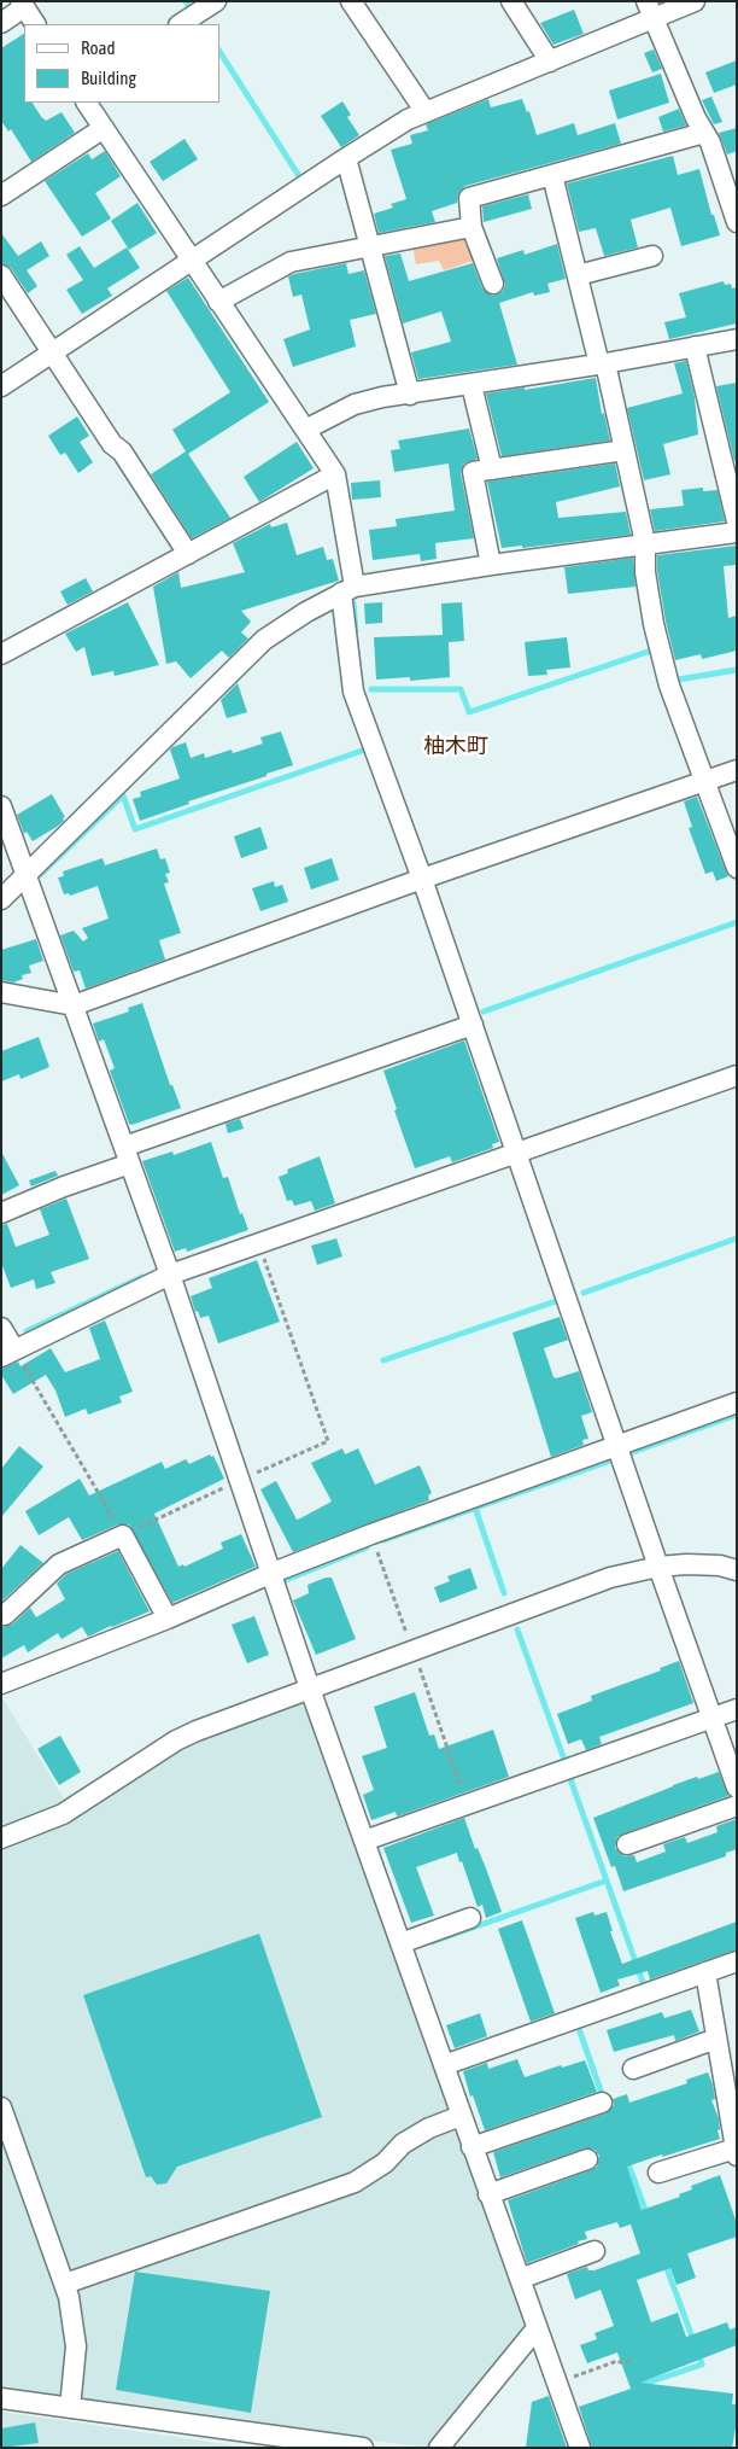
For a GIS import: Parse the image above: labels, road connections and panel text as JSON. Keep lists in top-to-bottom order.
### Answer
{
  "districts": ["柚木町"],
  "legend": ["Road", "Building"]
}
